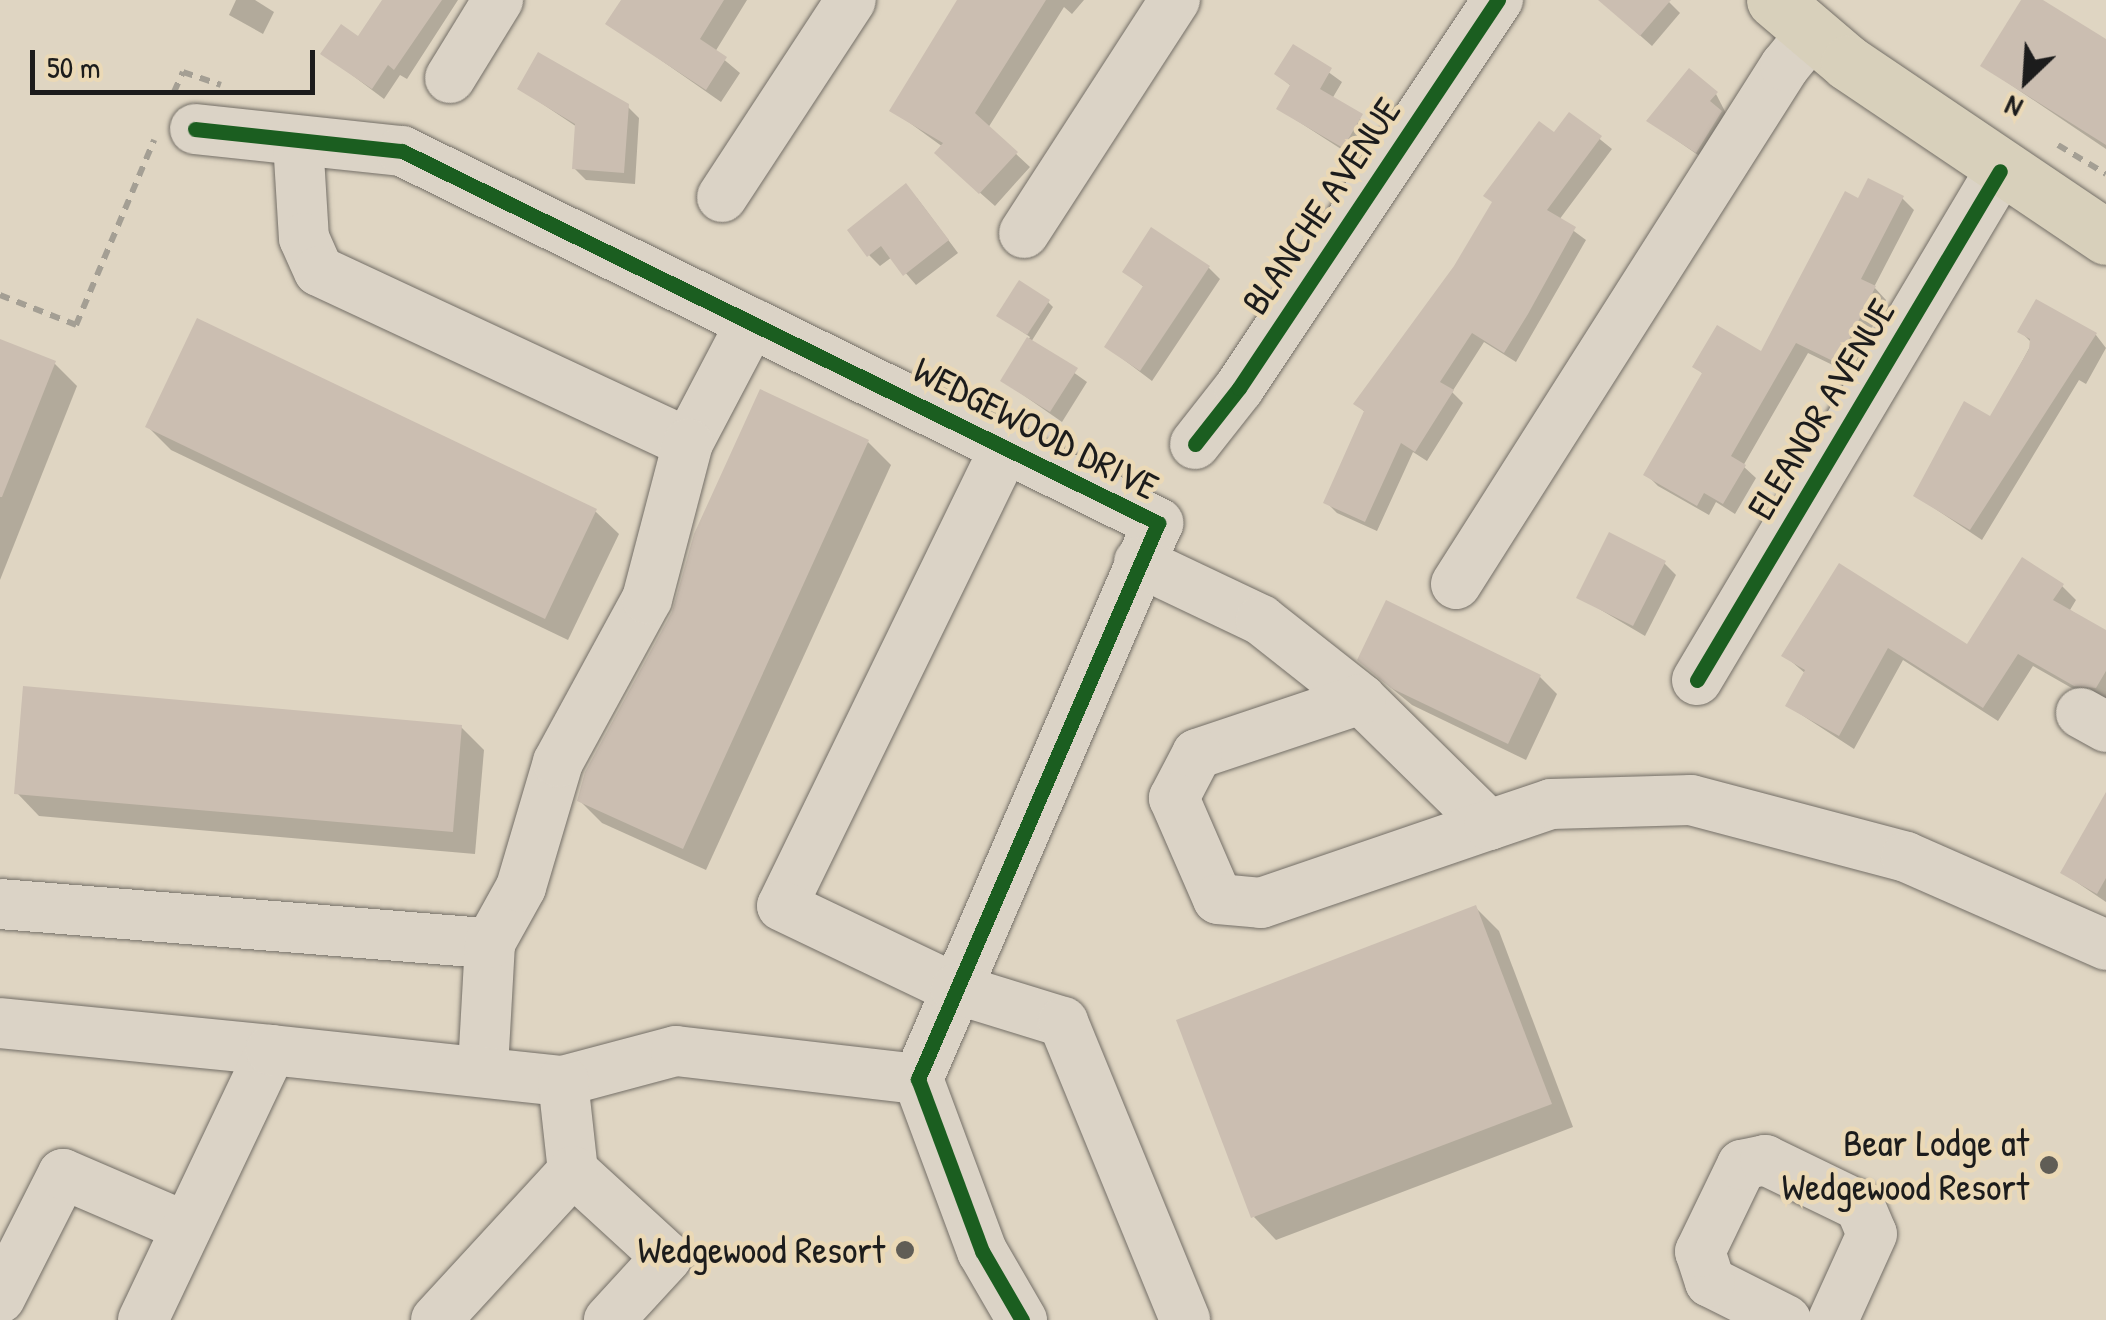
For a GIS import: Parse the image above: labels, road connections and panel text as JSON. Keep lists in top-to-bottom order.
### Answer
{
  "streets": {
    "street": ["BLANCHE AVENUE", "ELEANOR AVENUE", "WEDGEWOOD DRIVE"]
  },
  "places": ["Bear Lodge at Wedgewood Resort", "Wedgewood Resort"],
  "scale_bar": "50 m",
  "north": "bottom left"
}
